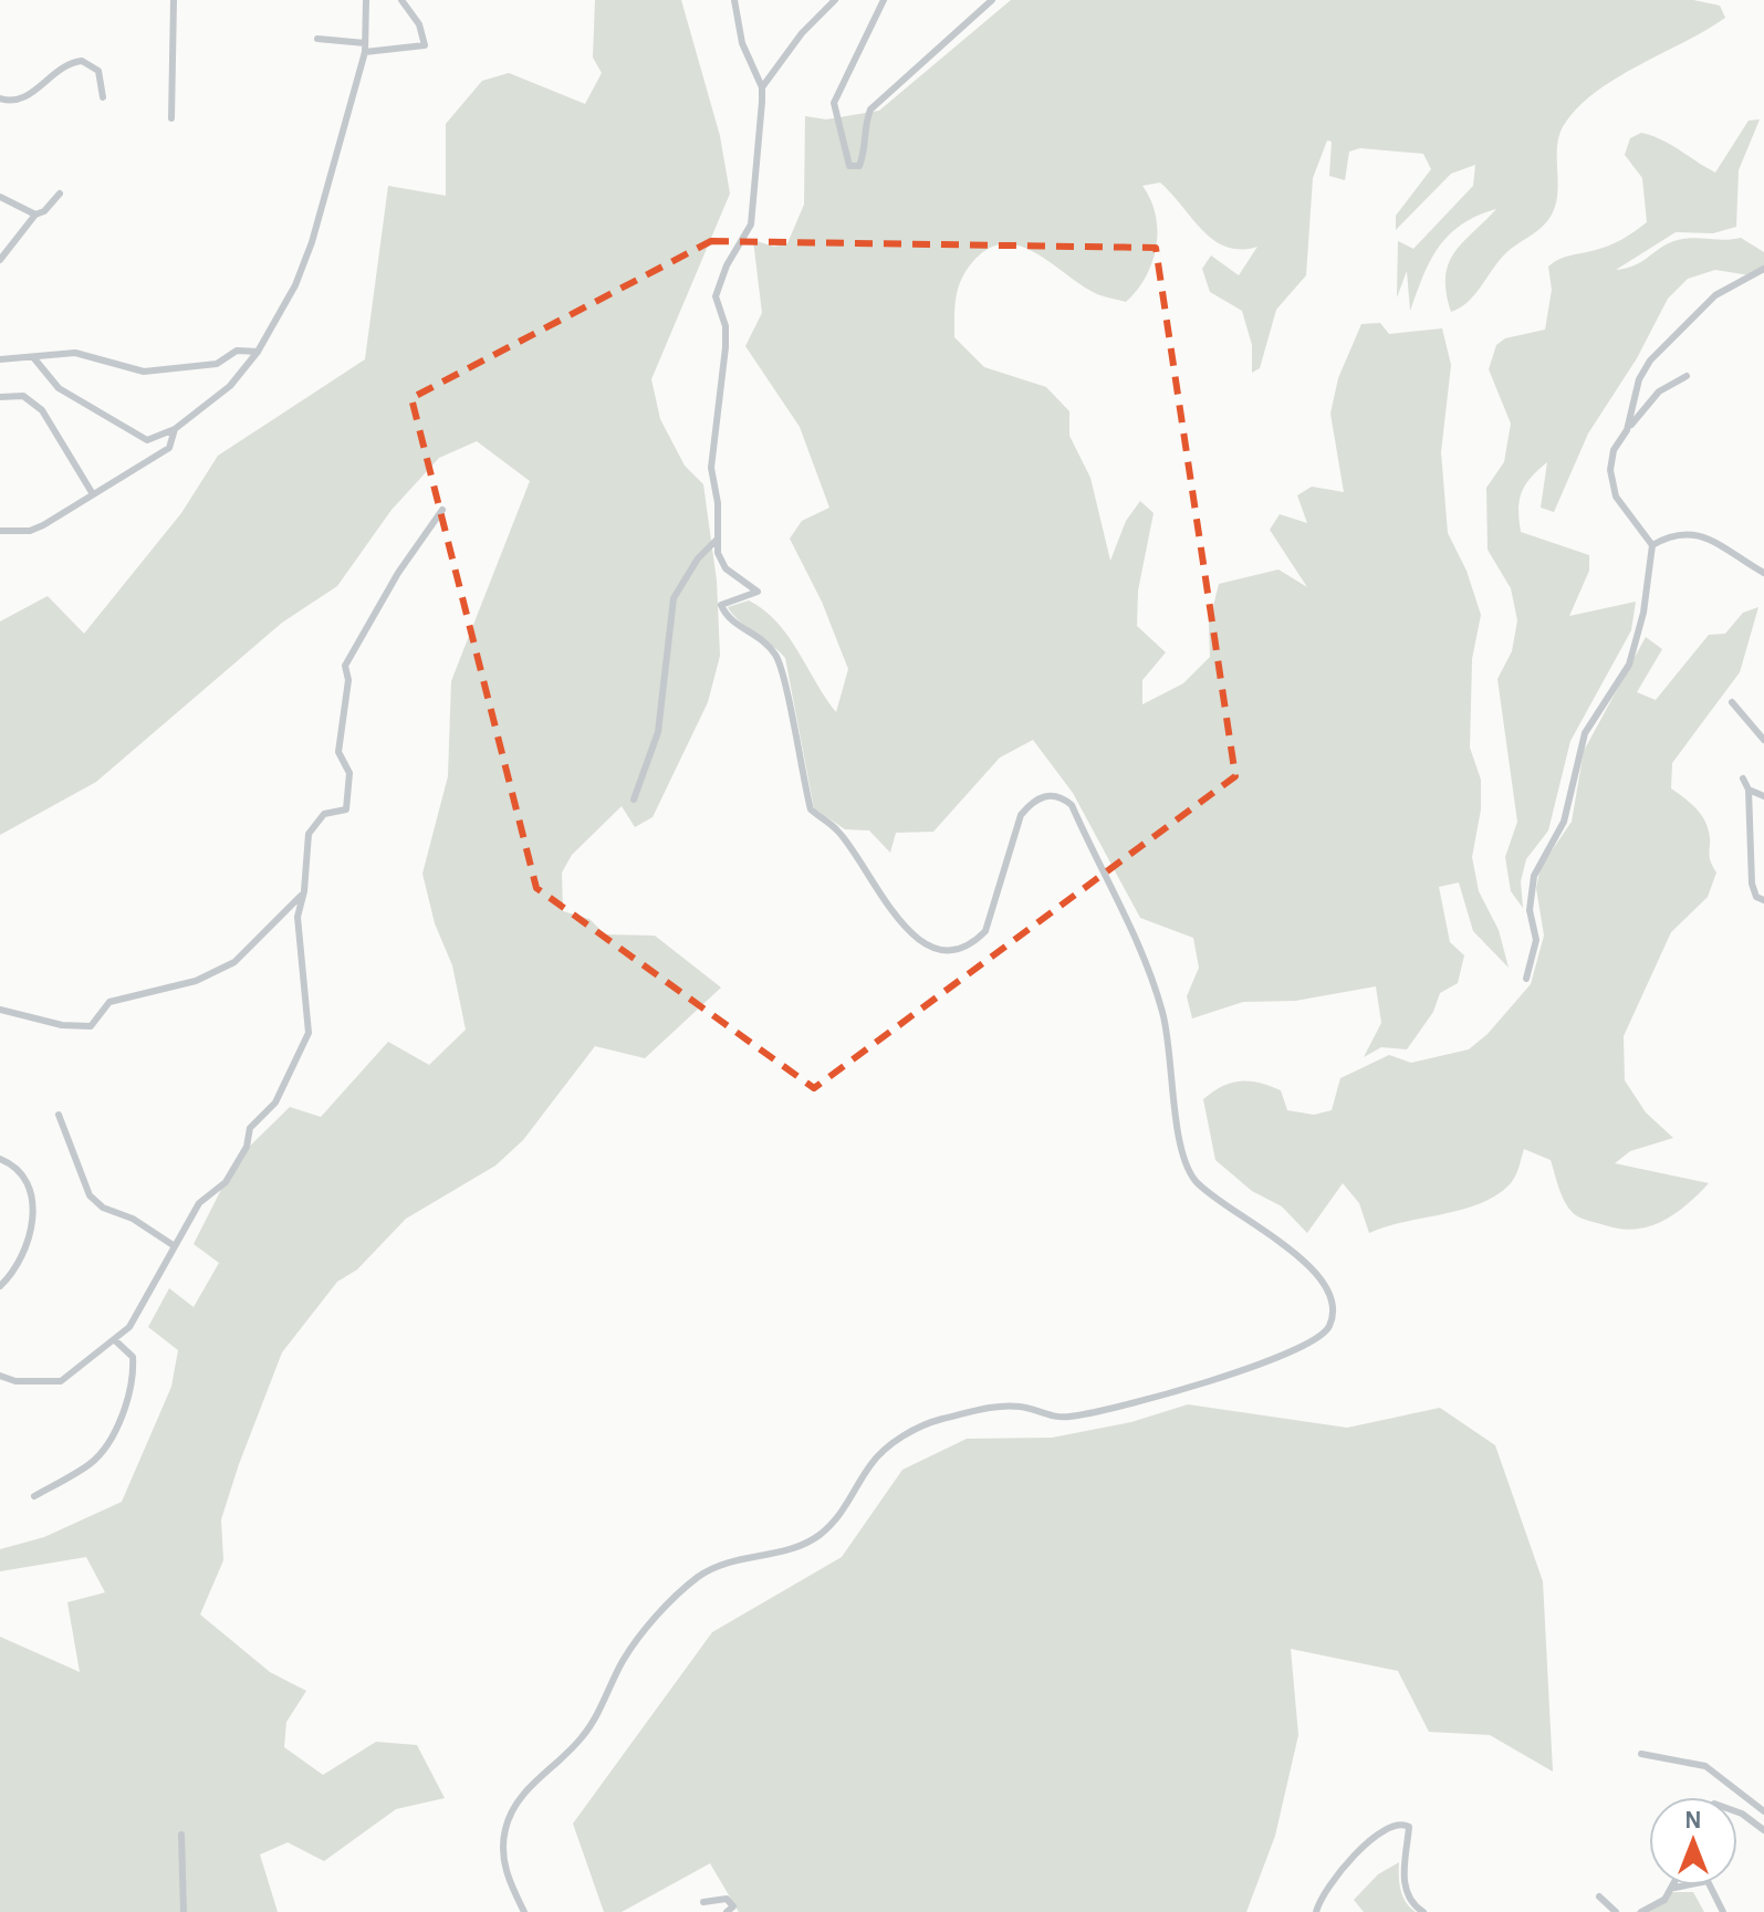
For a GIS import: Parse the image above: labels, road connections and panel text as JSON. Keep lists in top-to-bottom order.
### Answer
{
  "north": "top"
}
